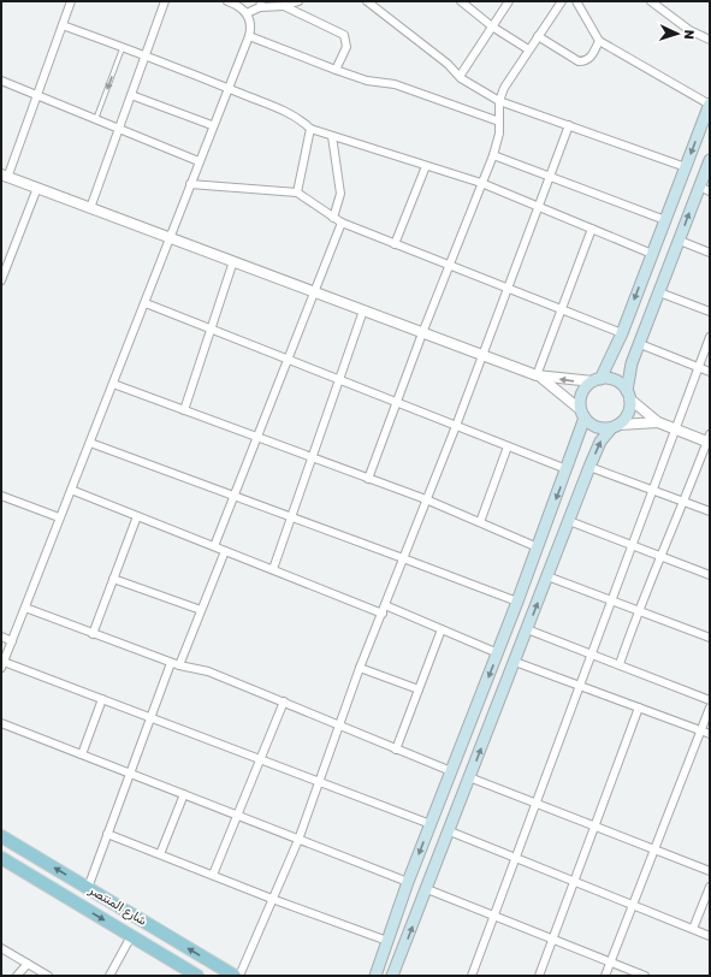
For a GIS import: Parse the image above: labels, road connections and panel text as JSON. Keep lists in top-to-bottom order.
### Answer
{
  "streets": {
    "main road": ["شارع المنتصر"]
  },
  "north": "right"
}
